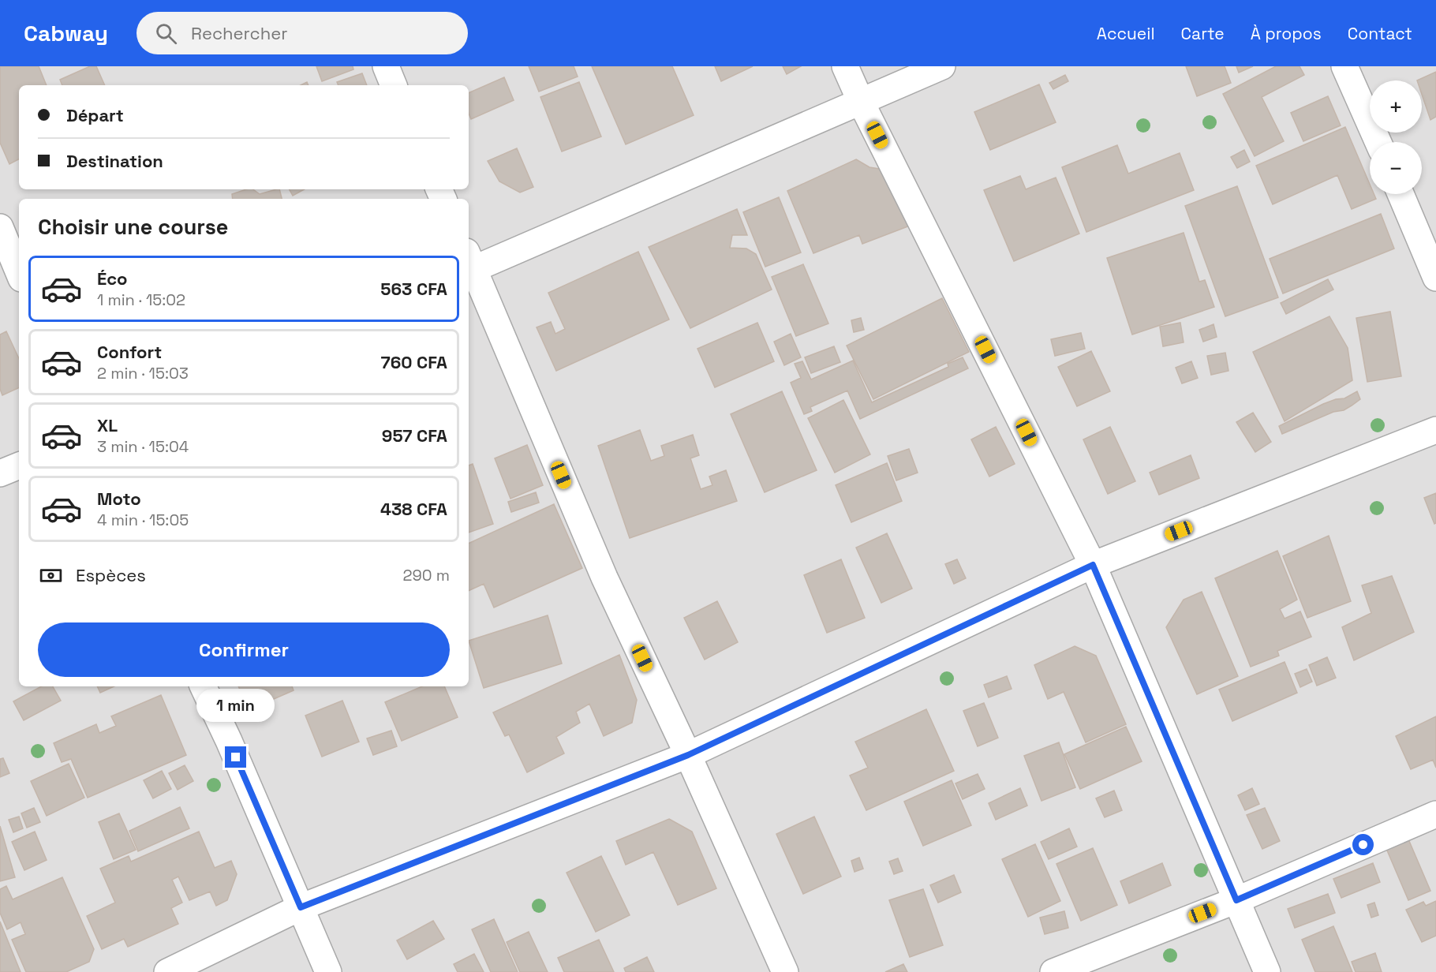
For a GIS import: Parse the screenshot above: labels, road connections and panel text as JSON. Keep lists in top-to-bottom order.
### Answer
{
  "page": {
    "header": "Cabway",
    "search": "Rechercher",
    "nav": [
      "Accueil",
      "Carte",
      "À propos",
      "Contact"
    ],
    "map_buttons": ["+", "−"],
    "banner": ["Départ", "Destination"],
    "heading": "Choisir une course",
    "list": [
      {
        "name": "Éco",
        "note": "1 min · 15:02",
        "value": "563 CFA"
      },
      {
        "name": "Confort",
        "note": "2 min · 15:03",
        "value": "760 CFA"
      },
      {
        "name": "XL",
        "note": "3 min · 15:04",
        "value": "957 CFA"
      },
      {
        "name": "Moto",
        "note": "4 min · 15:05",
        "value": "438 CFA"
      }
    ],
    "pay": ["Espèces", "290 m"],
    "buttons": "Confirmer",
    "bubble": "1 min"
  }
}
